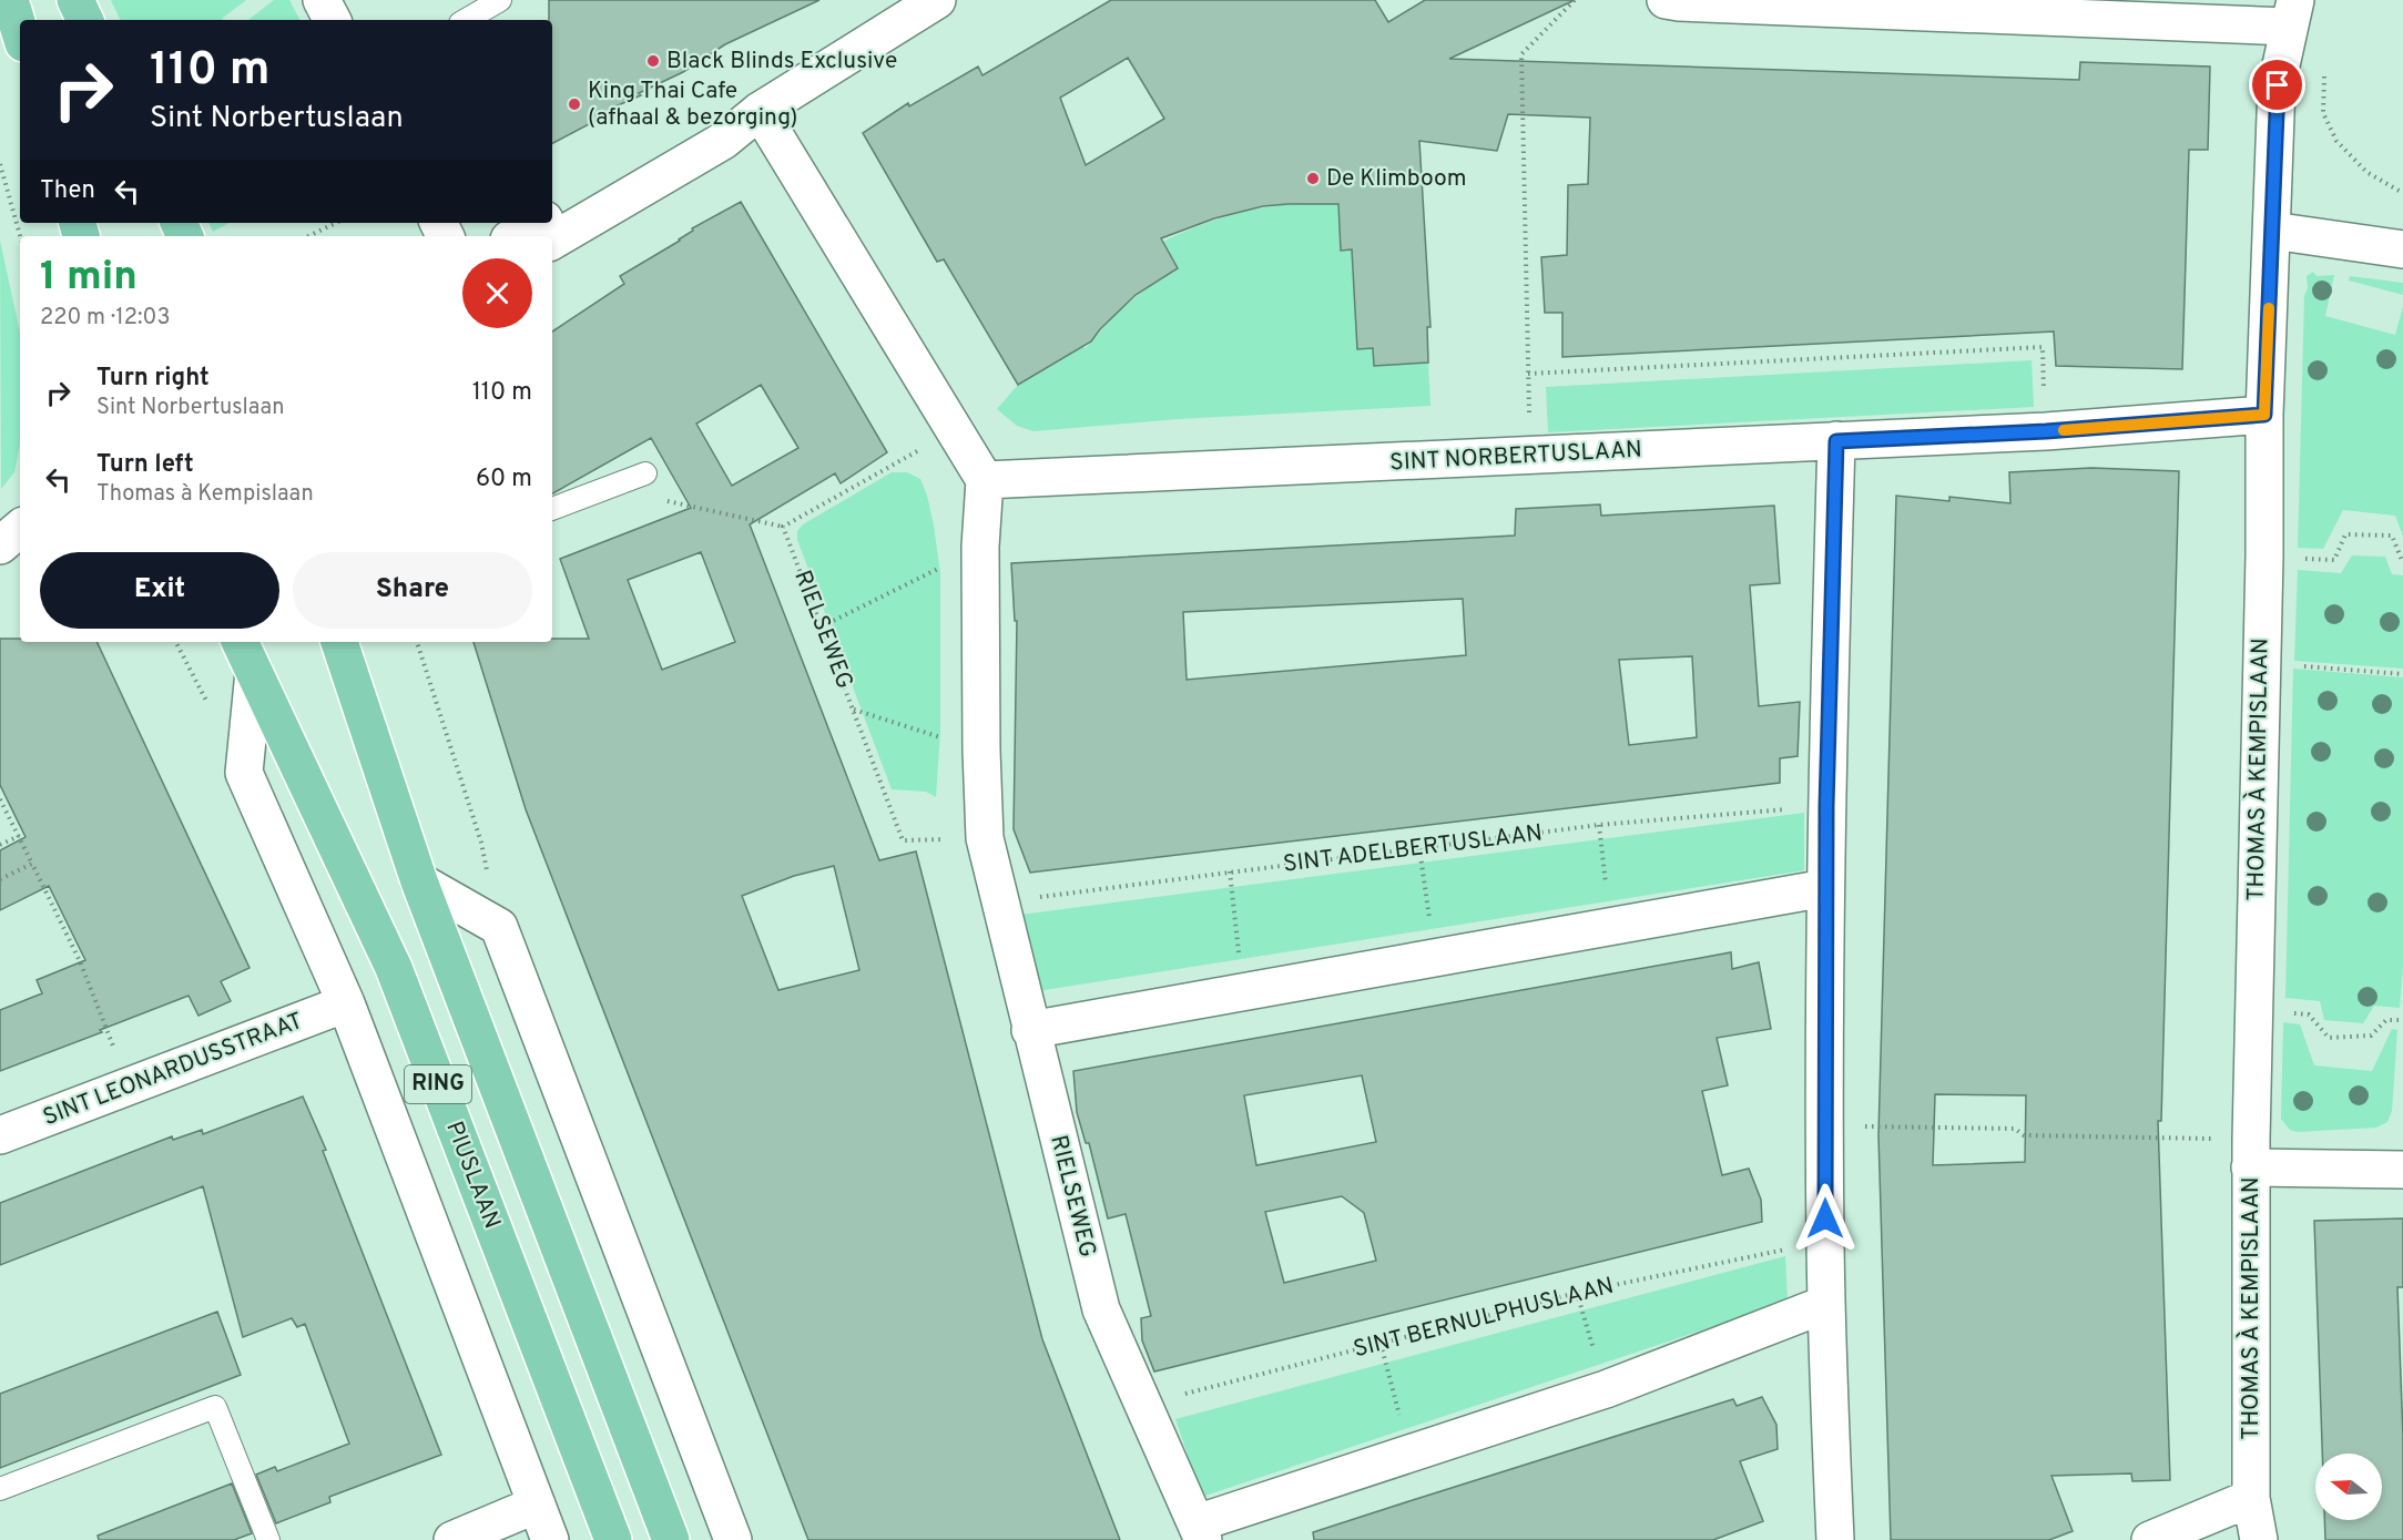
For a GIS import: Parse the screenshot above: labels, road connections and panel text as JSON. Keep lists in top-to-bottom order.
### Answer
{
  "streets": {
    "main road": ["RING", "PIUSLAAN"],
    "street": [
      "SINT NORBERTUSLAAN",
      "RIELSEWEG",
      "THOMAS À KEMPISLAAN",
      "SINT LEONARDUSSTRAAT"
    ],
    "path": ["SINT ADELBERTUSLAAN", "SINT BERNULPHUSLAAN"]
  },
  "crossings": [
    ["SINT NORBERTUSLAAN", "RIELSEWEG"],
    ["SINT NORBERTUSLAAN", "THOMAS À KEMPISLAAN"],
    ["RIELSEWEG", "SINT ADELBERTUSLAAN"],
    ["RIELSEWEG", "SINT BERNULPHUSLAAN"]
  ],
  "places": ["Black Blinds Exclusive", "King Thai Cafe (afhaal & bezorging)", "De Klimboom"],
  "north": "left",
  "page": {
    "turn": ["110 m", "Sint Norbertuslaan"],
    "then": "Then",
    "heading": ["1 min", "220 m · 12:03"],
    "list": [
      {
        "name": "Turn right",
        "note": "Sint Norbertuslaan",
        "value": "110 m"
      },
      {
        "name": "Turn left",
        "note": "Thomas à Kempislaan",
        "value": "60 m"
      }
    ],
    "buttons": ["Exit", "Share"]
  }
}
